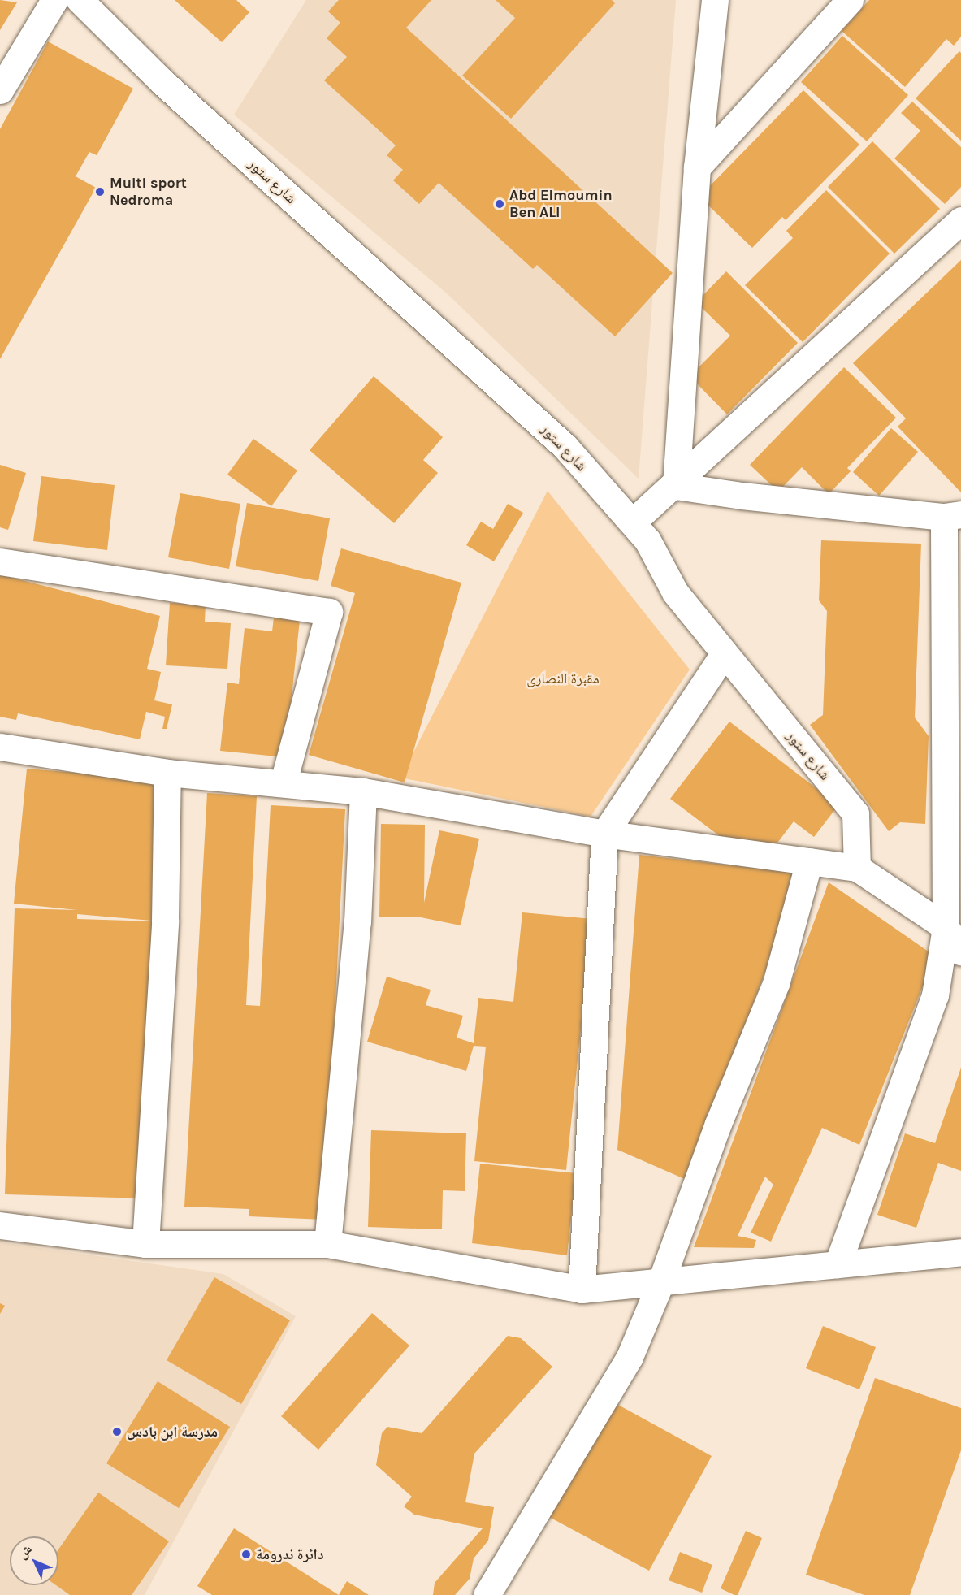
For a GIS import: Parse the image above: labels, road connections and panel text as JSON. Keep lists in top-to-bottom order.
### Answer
{
  "streets": {
    "street": ["شارع ستور"]
  },
  "parks": ["مقبرة النصارى"],
  "places": [
    "Multi sport Nedroma",
    "Abd Elmoumin Ben ALI",
    "مدرسة ابن بادس",
    "دائرة ندرومة"
  ],
  "north": "top left"
}
